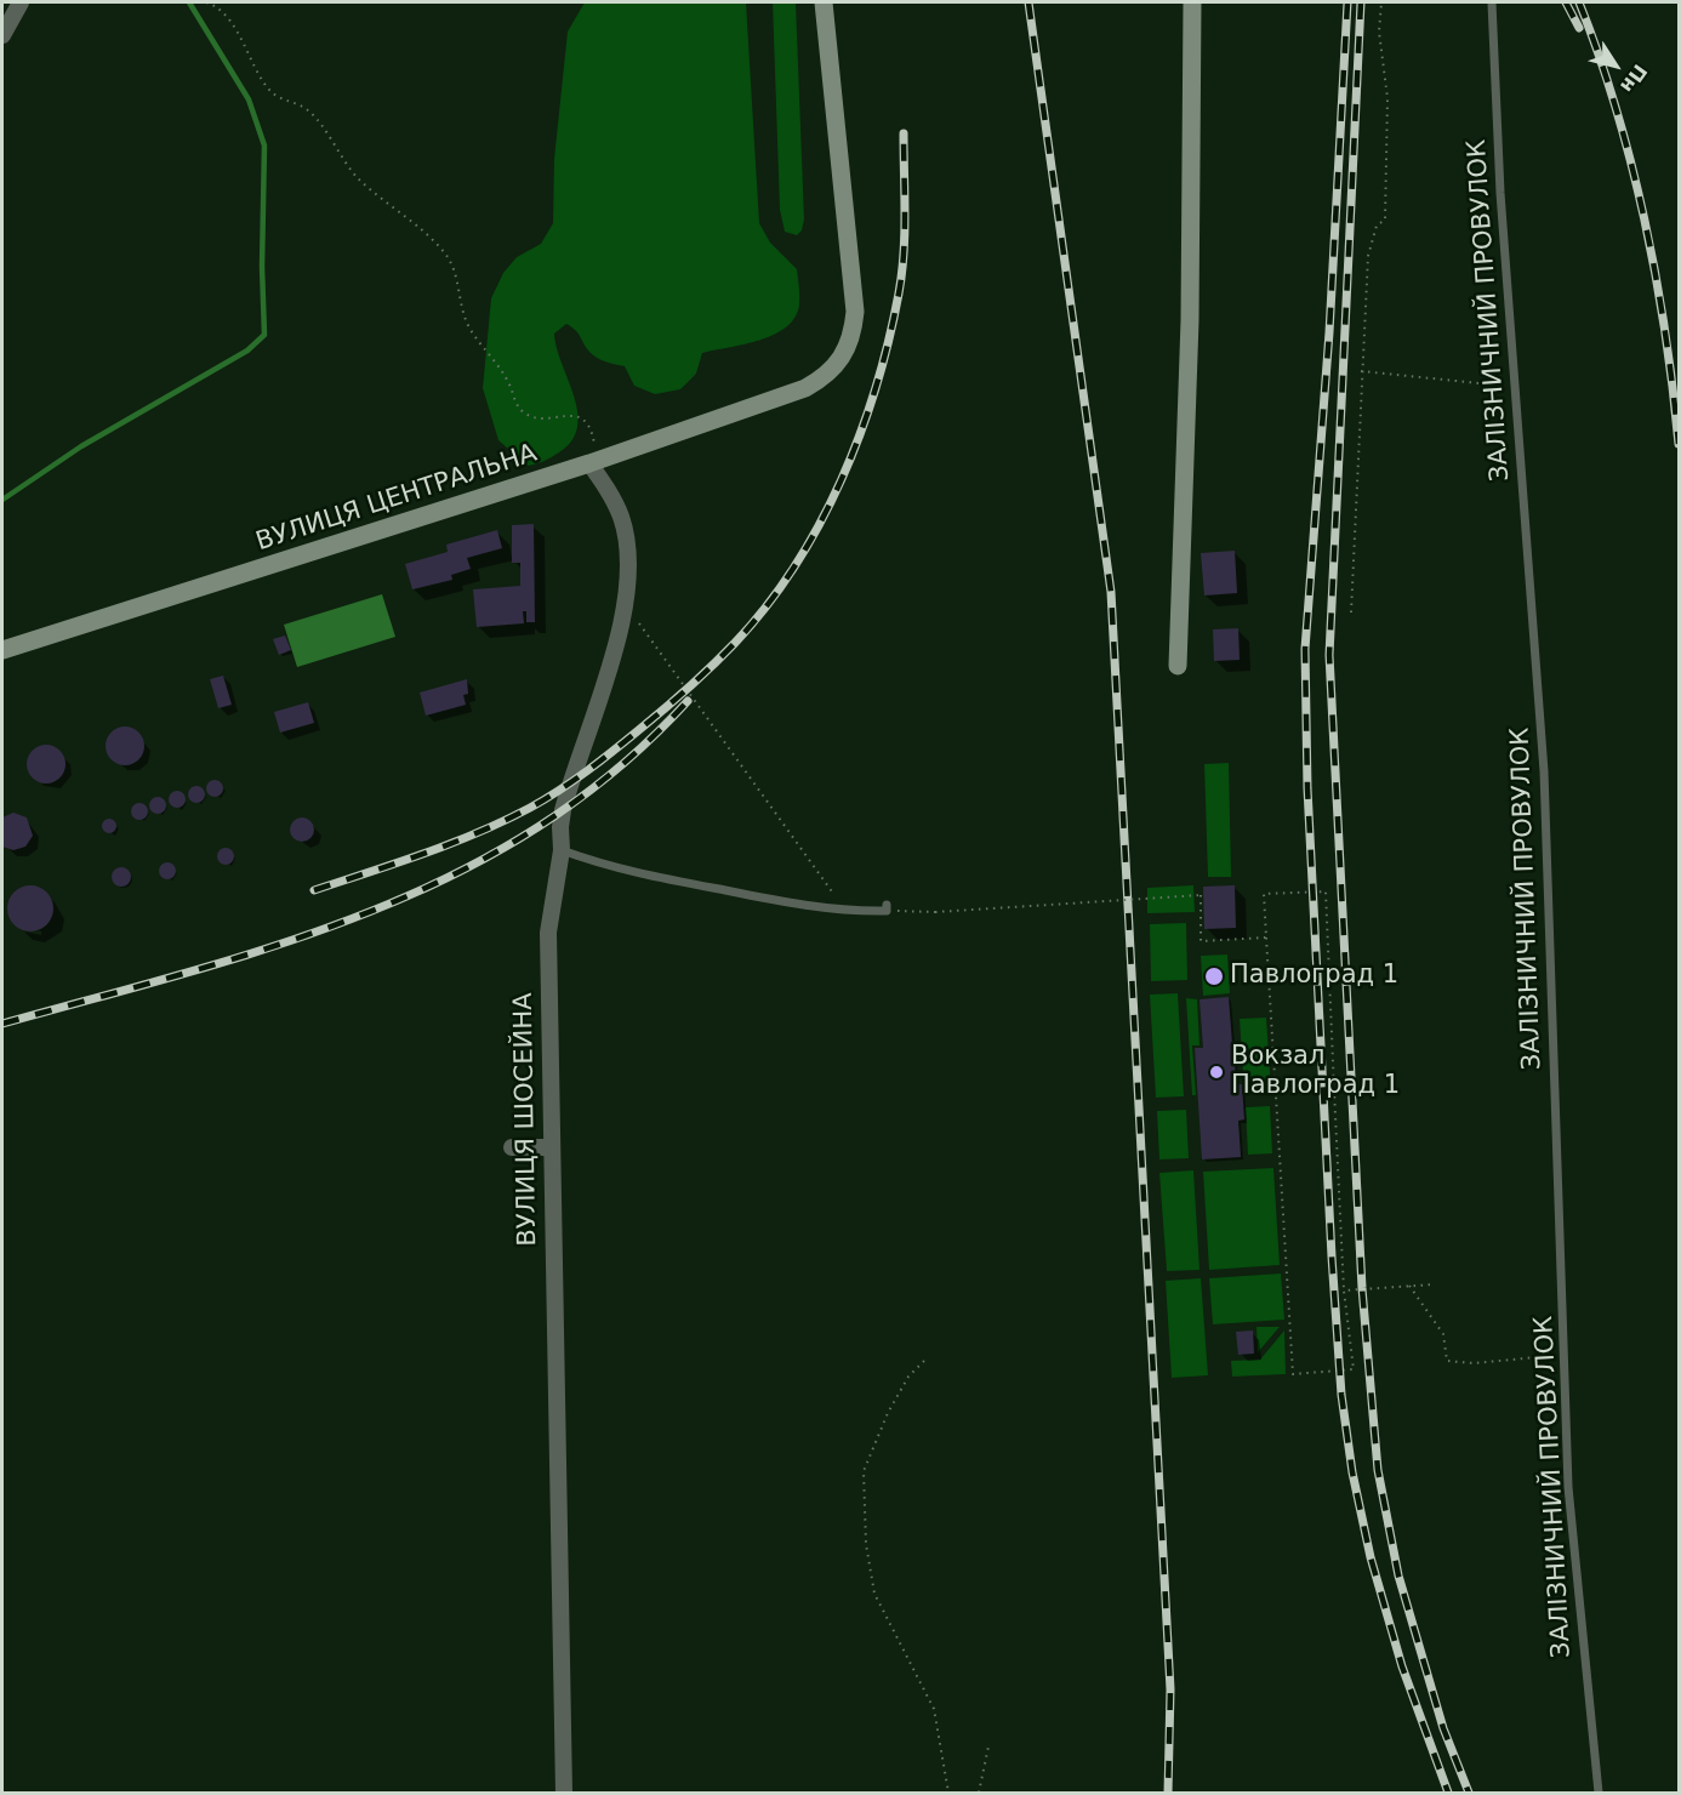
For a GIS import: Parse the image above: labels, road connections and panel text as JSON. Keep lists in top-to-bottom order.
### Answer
{
  "streets": {
    "street": ["ВУЛИЦЯ ЦЕНТРАЛЬНА", "ВУЛИЦЯ ШОСЕЙНА"],
    "lane": ["ЗАЛІЗНИЧНИЙ ПРОВУЛОК"]
  },
  "crossings": [
    ["ВУЛИЦЯ ЦЕНТРАЛЬНА", "ВУЛИЦЯ ШОСЕЙНА"]
  ],
  "places": ["Павлоград 1", "Вокзал Павлоград 1"],
  "north": "bottom right"
}
